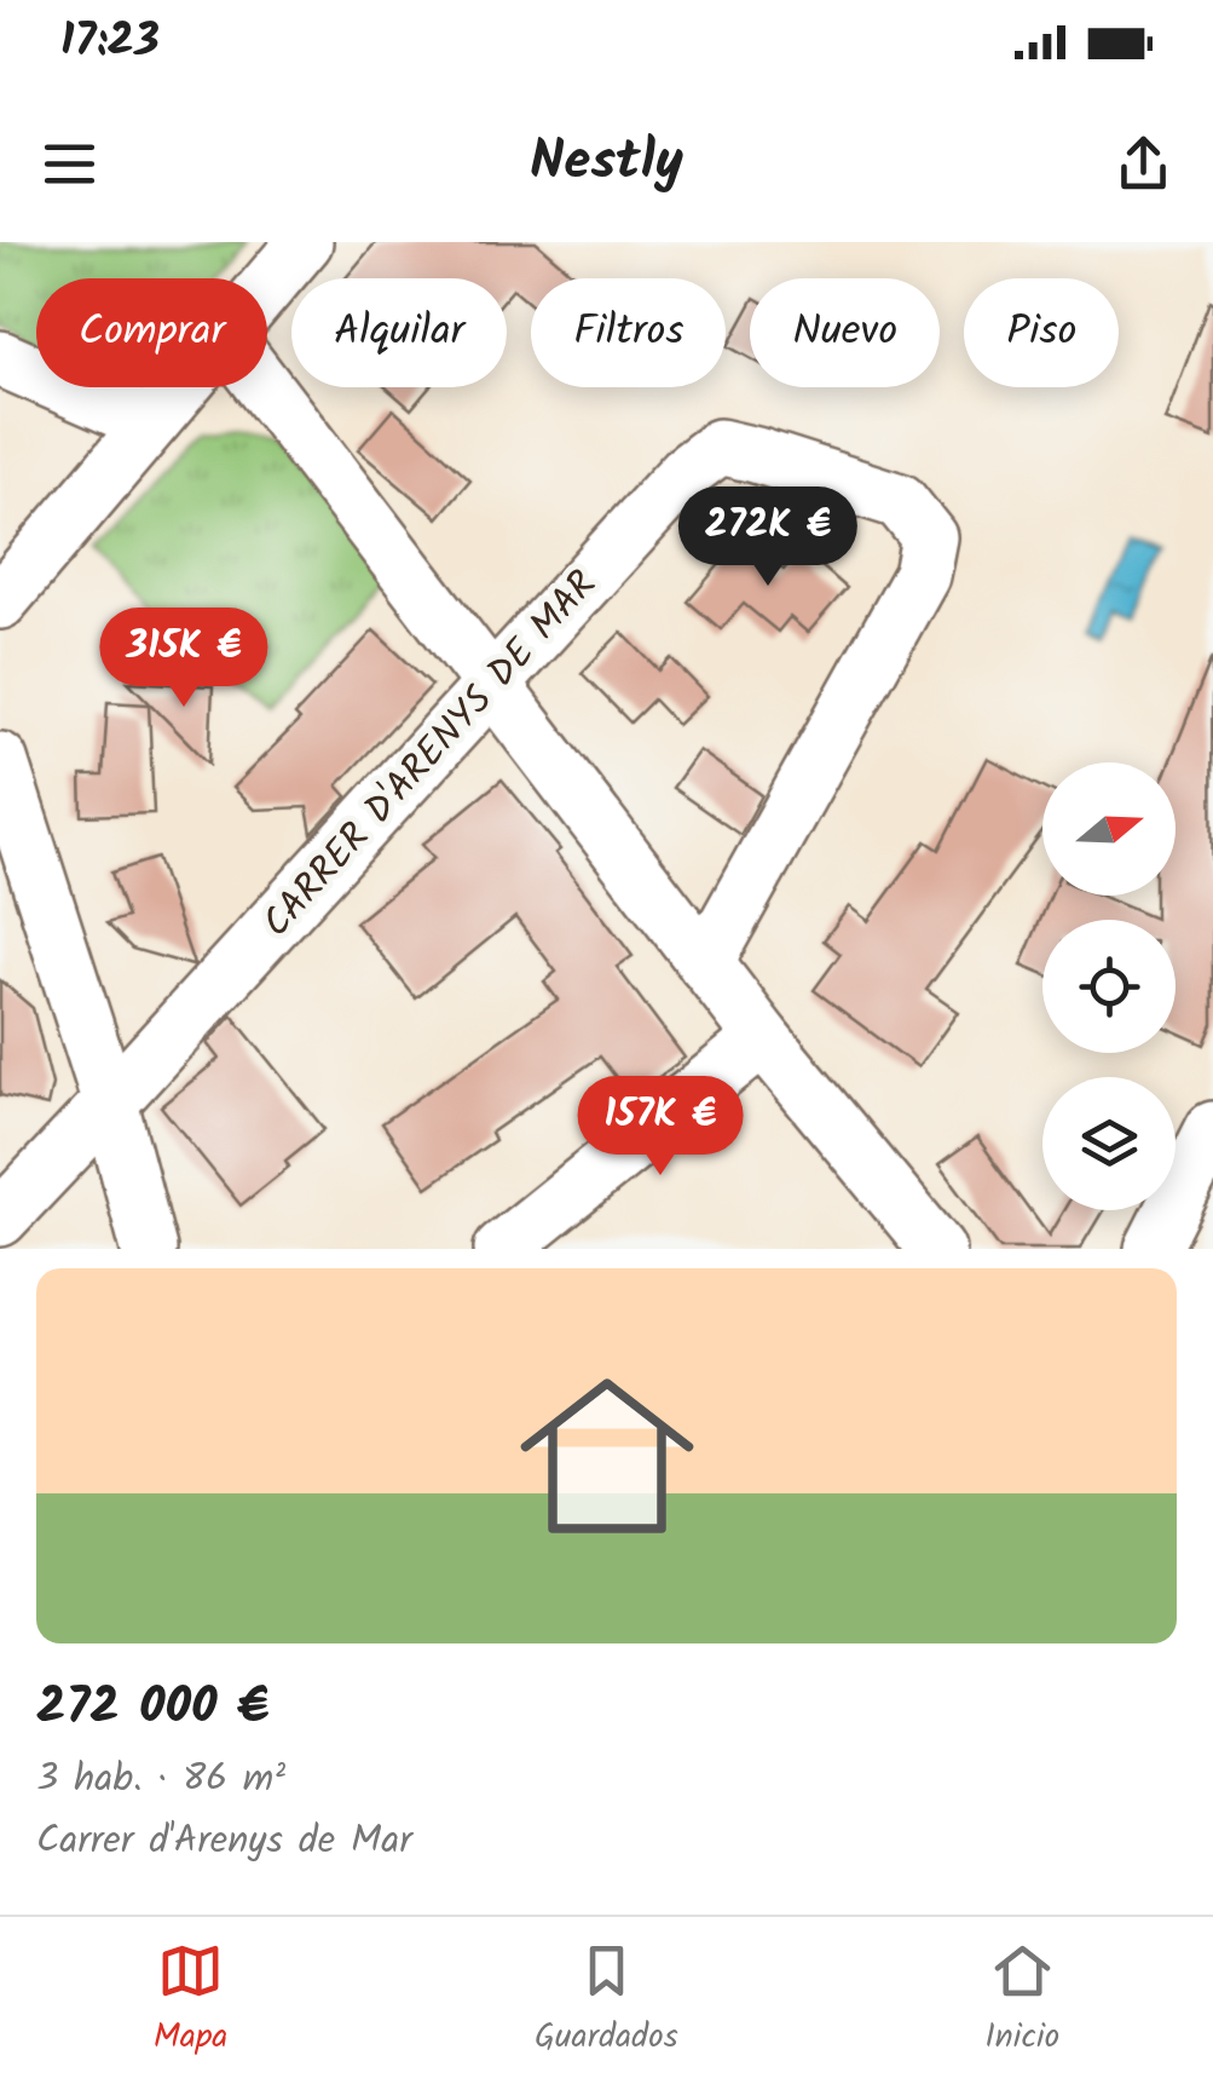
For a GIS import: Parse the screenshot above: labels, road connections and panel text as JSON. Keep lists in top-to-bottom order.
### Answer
{
  "streets": {
    "street": ["CARRER D'ARENYS DE MAR"]
  },
  "north": "right",
  "page": {
    "status": "17:23",
    "header": "Nestly",
    "chip": [
      "Comprar",
      "Alquilar",
      "Filtros",
      "Nuevo",
      "Piso"
    ],
    "price": ["272K €", "315K €", "157K €"],
    "list": [
      {
        "name": "272 000 €",
        "note": "3 hab. · 86 m² · Carrer d'Arenys de Mar"
      }
    ],
    "tabs": ["Mapa", "Guardados", "Inicio"]
  }
}
